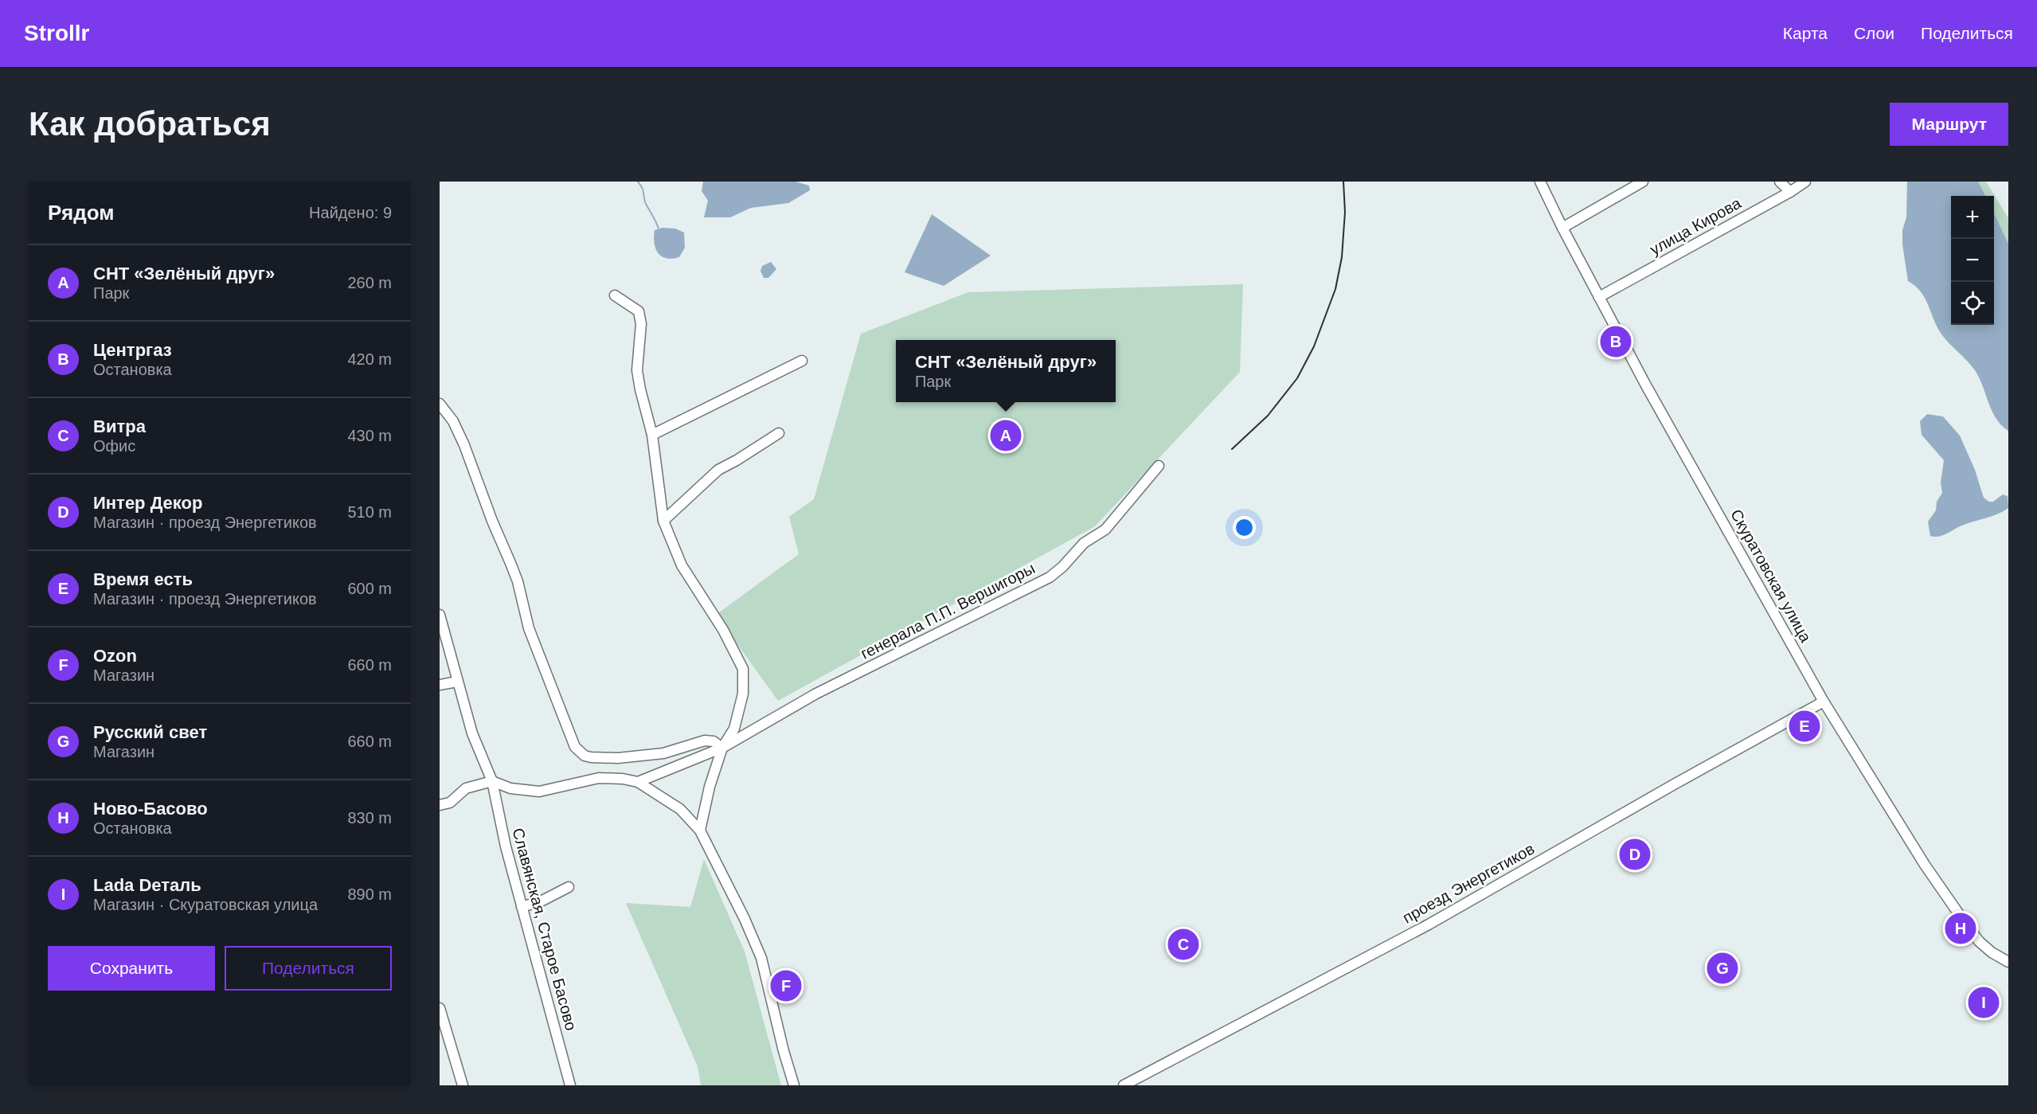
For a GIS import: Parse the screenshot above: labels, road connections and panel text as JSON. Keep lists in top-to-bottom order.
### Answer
{
  "streets": {
    "street": [
      "улица Кирова",
      "Скуратовская улица",
      "генерала П.П. Вершигоры",
      "проезд Энергетиков",
      "Славянская, Старое Басово"
    ]
  },
  "crossings": [
    ["улица Кирова", "Скуратовская улица"],
    ["Скуратовская улица", "проезд Энергетиков"]
  ],
  "page": {
    "header": "Strollr",
    "nav": ["Карта", "Слои", "Поделиться"],
    "buttons": [
      "Маршрут",
      ["Сохранить", "Поделиться"]
    ],
    "title": "Как добраться",
    "heading": ["Рядом", "Найдено: 9"],
    "map_buttons": ["+", "−"],
    "list": [
      {
        "mark": "A",
        "name": "СНТ «Зелёный друг»",
        "note": "Парк",
        "value": "260 m"
      },
      {
        "mark": "B",
        "name": "Центргаз",
        "note": "Остановка",
        "value": "420 m"
      },
      {
        "mark": "C",
        "name": "Витра",
        "note": "Офис",
        "value": "430 m"
      },
      {
        "mark": "D",
        "name": "Интер Декор",
        "note": "Магазин · проезд Энергетиков",
        "value": "510 m"
      },
      {
        "mark": "E",
        "name": "Время есть",
        "note": "Магазин · проезд Энергетиков",
        "value": "600 m"
      },
      {
        "mark": "F",
        "name": "Ozon",
        "note": "Магазин",
        "value": "660 m"
      },
      {
        "mark": "G",
        "name": "Русский свет",
        "note": "Магазин",
        "value": "660 m"
      },
      {
        "mark": "H",
        "name": "Ново-Басово",
        "note": "Остановка",
        "value": "830 m"
      },
      {
        "mark": "I",
        "name": "Lada Dеталь",
        "note": "Магазин · Скуратовская улица",
        "value": "890 m"
      }
    ],
    "pins": [
      "B",
      "A",
      "E",
      "D",
      "H",
      "C",
      "G",
      "F",
      "I"
    ],
    "popup": ["СНТ «Зелёный друг»", "Парк"]
  }
}
